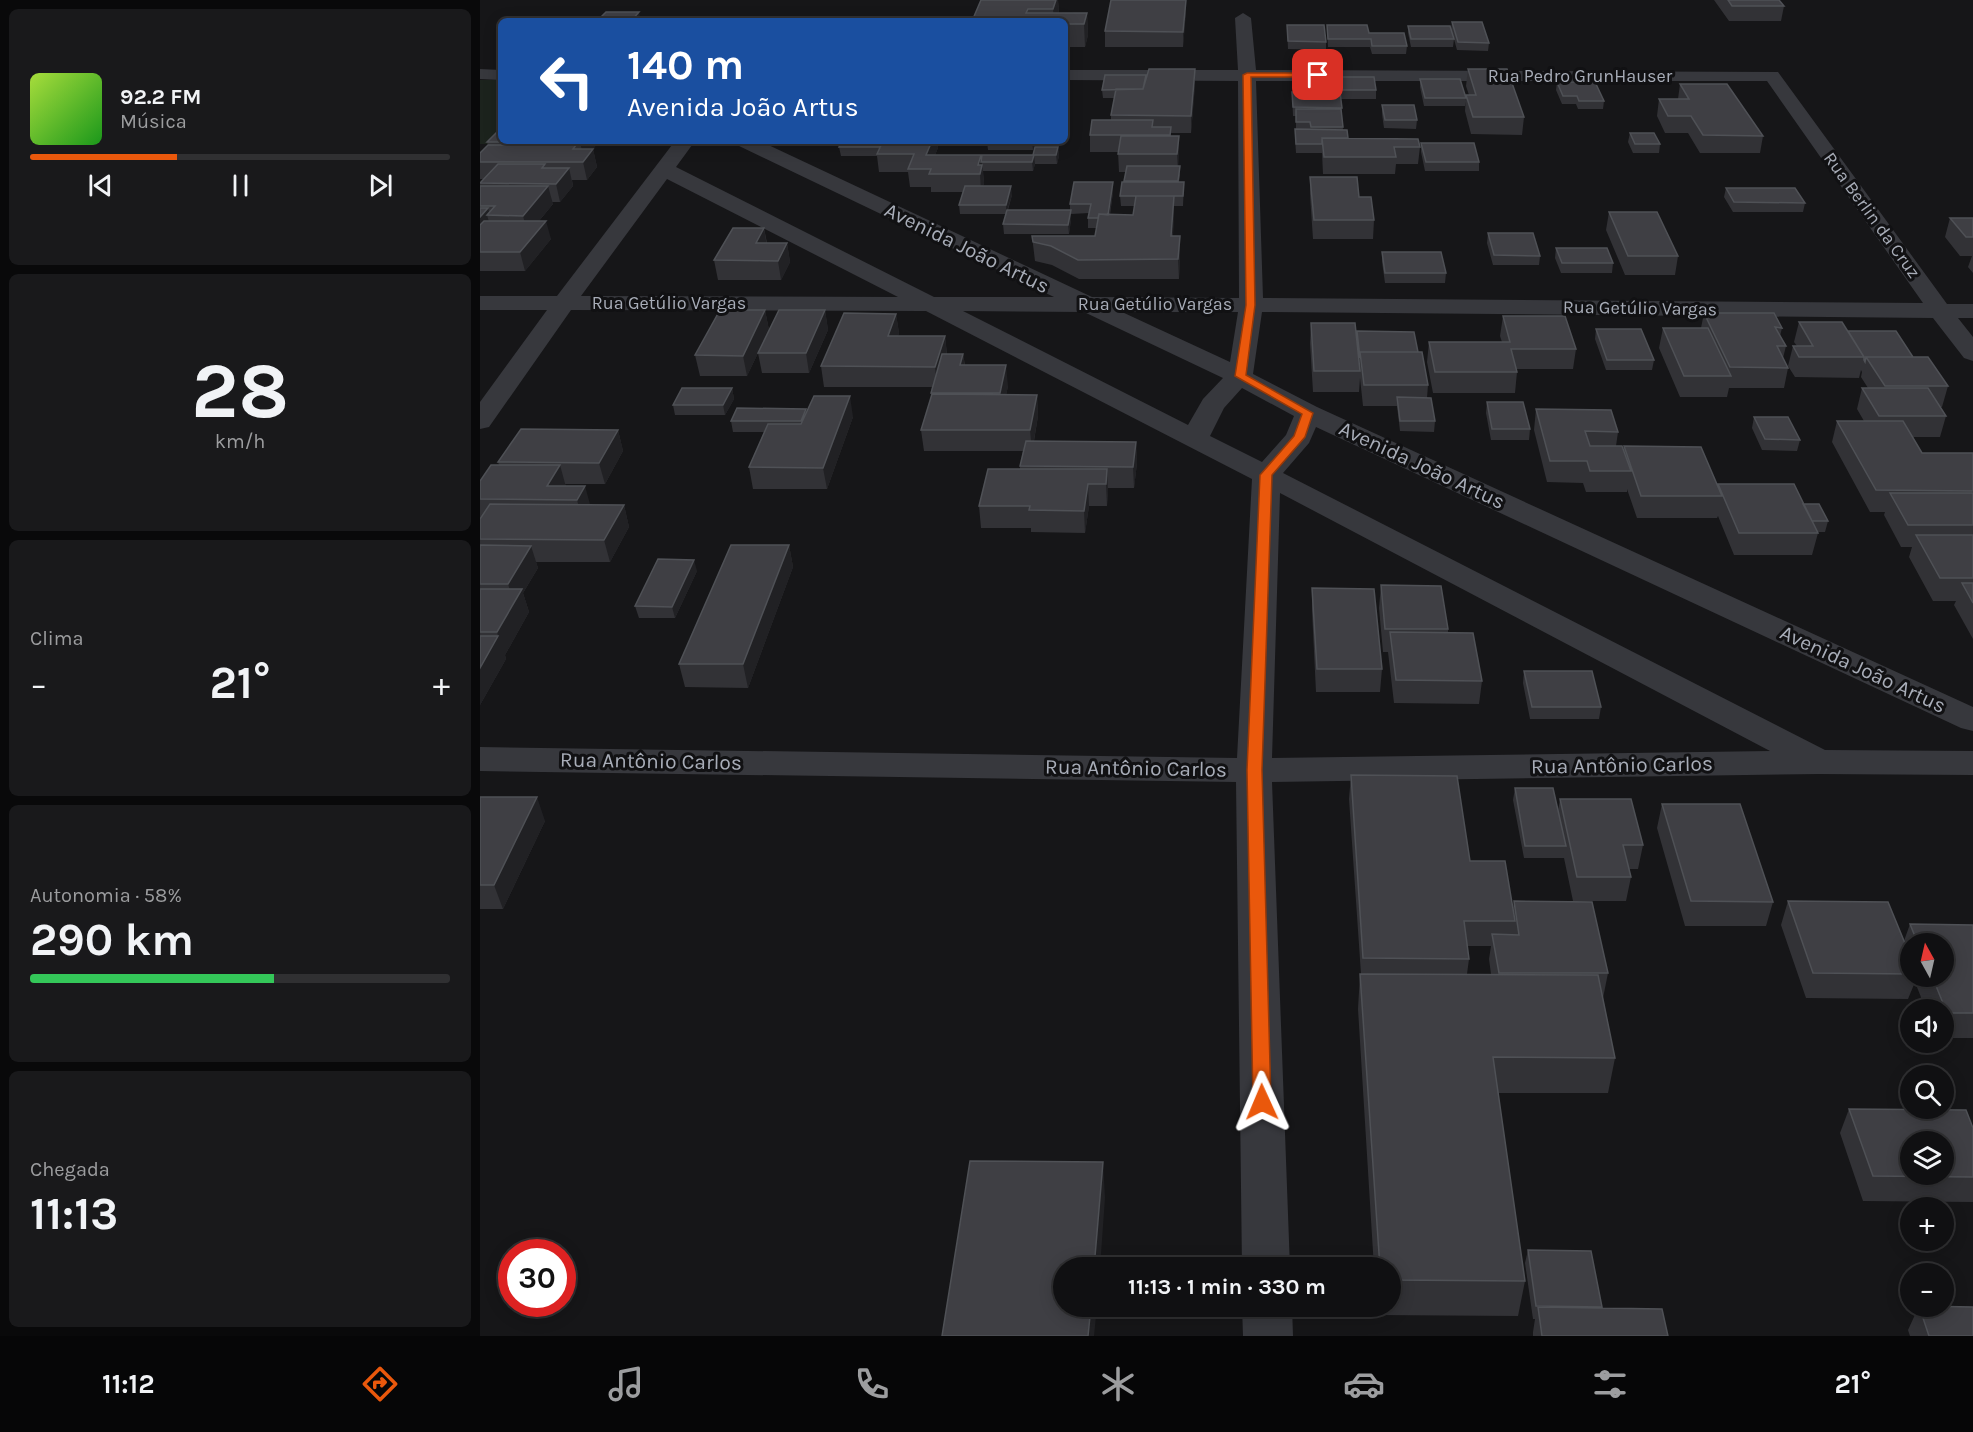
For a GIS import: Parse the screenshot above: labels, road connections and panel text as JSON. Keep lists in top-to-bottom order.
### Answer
{
  "streets": {
    "street": [
      "Rua Pedro GrunHauser",
      "Rua Berlin da Cruz",
      "Avenida João Artus",
      "Rua Getúlio Vargas",
      "Rua Antônio Carlos"
    ]
  },
  "crossings": [
    ["Rua Pedro GrunHauser", "Rua Berlin da Cruz"],
    ["Rua Berlin da Cruz", "Rua Getúlio Vargas"],
    ["Avenida João Artus", "Rua Getúlio Vargas"]
  ],
  "north": "top",
  "page": {
    "turn": ["140 m", "Avenida João Artus"],
    "song": ["92.2 FM", "Música"],
    "tile": [
      ["28", "km/h"],
      "Clima",
      ["Autonomia · 58%", "290 km"],
      ["Chegada", "11:13"]
    ],
    "heat": ["−", "21°", "+"],
    "map_buttons": ["+", "−"],
    "limit": "30",
    "trip": "11:13 · 1 min · 330 m",
    "tabs": ["11:12", "21°"]
  }
}
